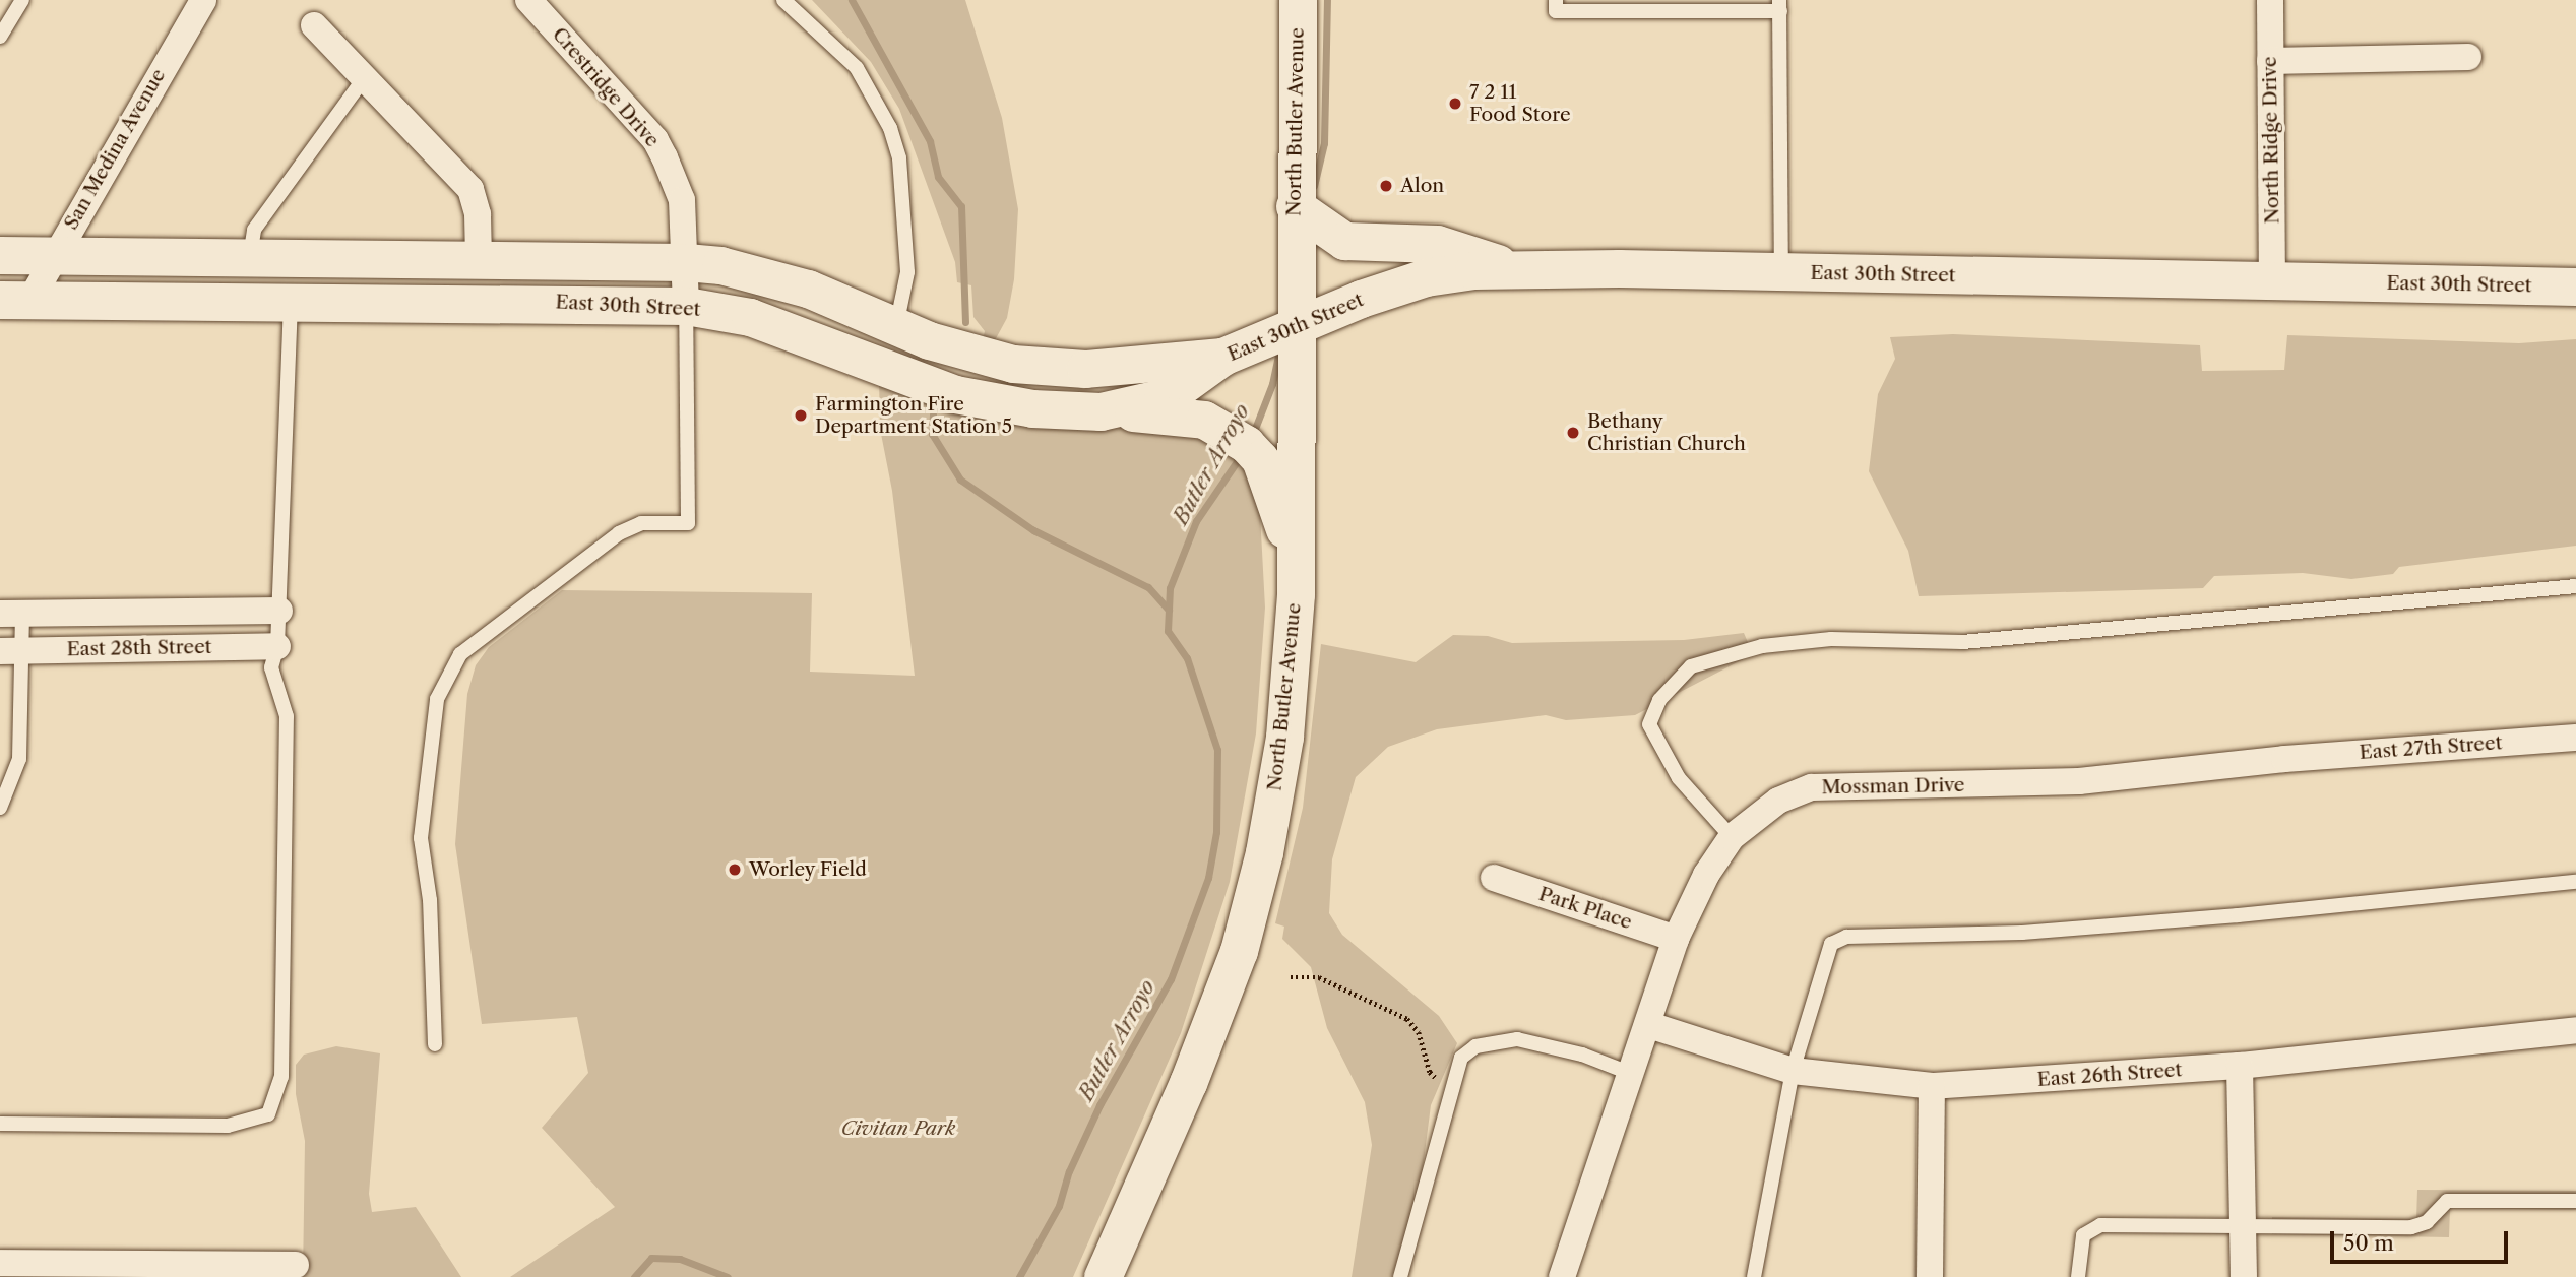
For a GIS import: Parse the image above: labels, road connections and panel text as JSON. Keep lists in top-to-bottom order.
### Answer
{
  "streets": {
    "main road": ["North Butler Avenue", "East 30th Street"],
    "street": [
      "Crestridge Drive",
      "North Ridge Drive",
      "San Medina Avenue",
      "East 28th Street",
      "East 27th Street",
      "Mossman Drive",
      "Park Place",
      "East 26th Street"
    ]
  },
  "crossings": [
    ["Crestridge Drive", "East 30th Street"],
    ["North Butler Avenue", "East 30th Street"],
    ["North Ridge Drive", "East 30th Street"],
    ["San Medina Avenue", "East 30th Street"],
    ["East 27th Street", "Mossman Drive"],
    ["Mossman Drive", "Park Place"],
    ["Mossman Drive", "East 26th Street"]
  ],
  "water": ["Butler Arroyo"],
  "parks": ["Civitan Park"],
  "places": [
    "7 2 11 Food Store",
    "Alon",
    "Farmington Fire Department Station 5",
    "Bethany Christian Church",
    "Worley Field"
  ],
  "scale_bar": "50 m"
}
